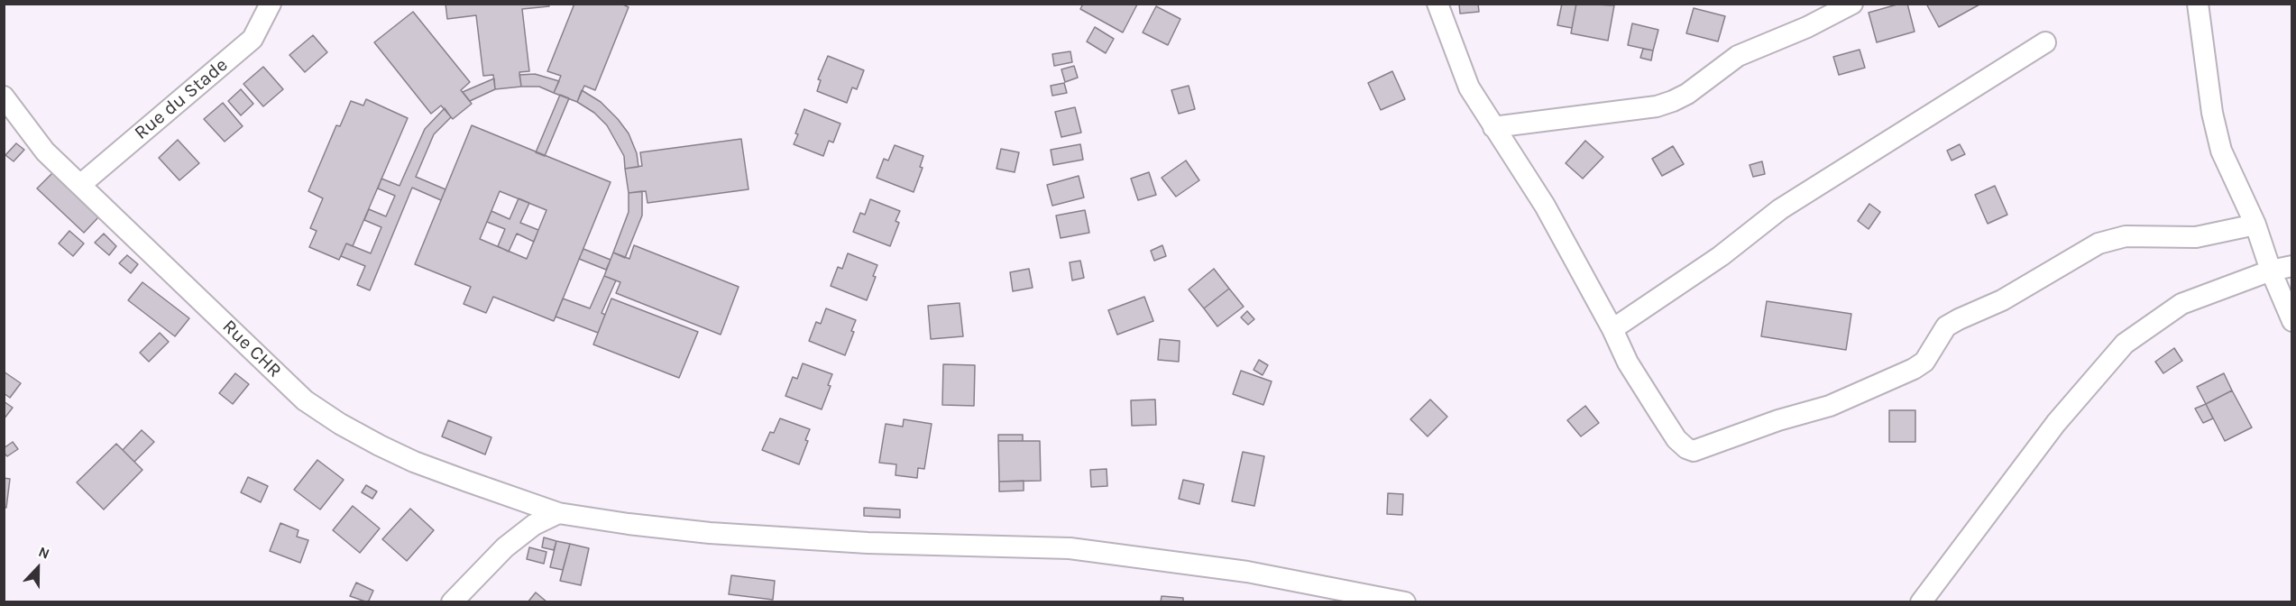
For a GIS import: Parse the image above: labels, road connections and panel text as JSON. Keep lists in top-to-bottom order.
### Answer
{
  "streets": {
    "street": ["Rue du Stade", "Rue CHR"]
  },
  "crossings": [
    ["Rue du Stade", "Rue CHR"]
  ],
  "north": "top"
}
